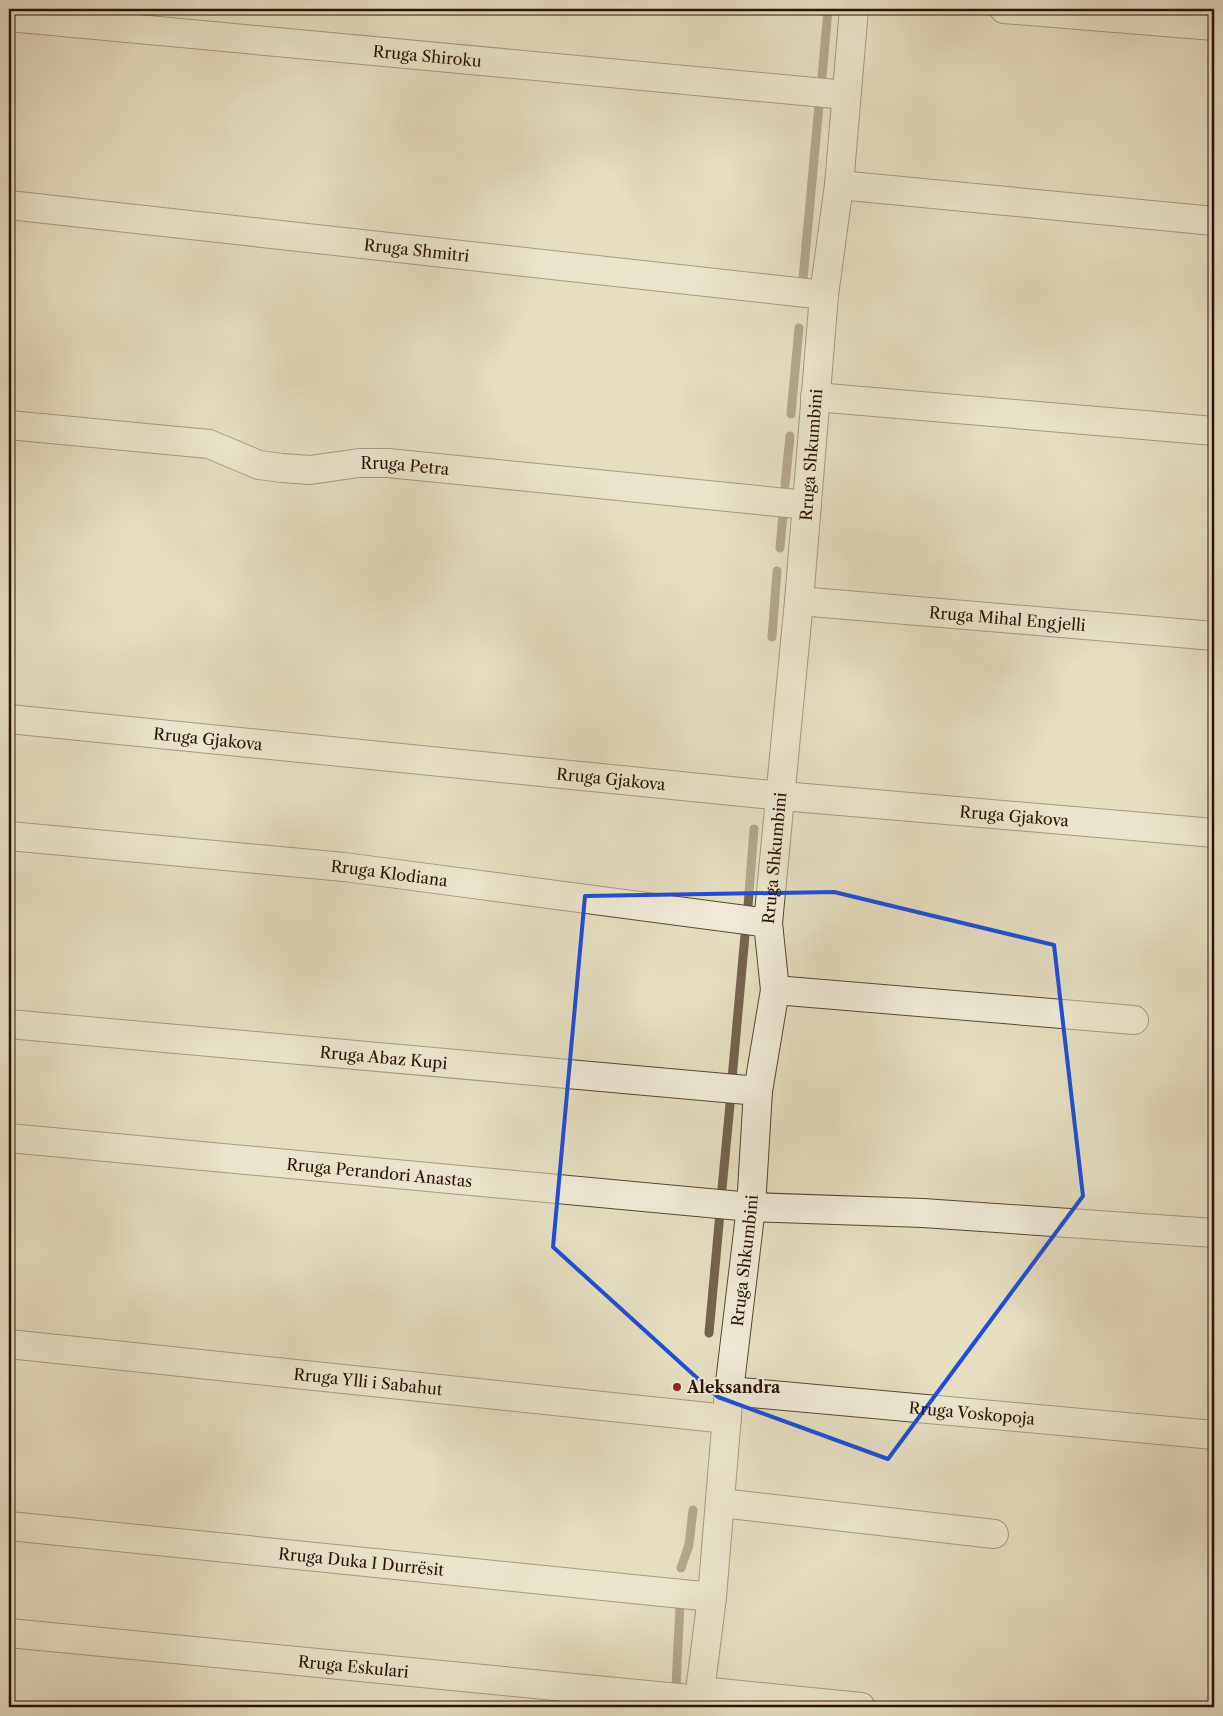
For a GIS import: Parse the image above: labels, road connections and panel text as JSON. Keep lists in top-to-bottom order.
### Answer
{
  "streets": {
    "street": [
      "Rruga Shiroku",
      "Rruga Shmitri",
      "Rruga Shkumbini",
      "Rruga Petra",
      "Rruga Mihal Engjelli",
      "Rruga Gjakova",
      "Rruga Klodiana",
      "Rruga Abaz Kupi",
      "Rruga Perandori Anastas",
      "Rruga Ylli i Sabahut",
      "Rruga Voskopoja",
      "Rruga Duka I Durrësit",
      "Rruga Eskulari"
    ]
  },
  "crossings": [
    ["Rruga Shiroku", "Rruga Shkumbini"],
    ["Rruga Shmitri", "Rruga Shkumbini"],
    ["Rruga Shkumbini", "Rruga Petra"],
    ["Rruga Shkumbini", "Rruga Mihal Engjelli"],
    ["Rruga Shkumbini", "Rruga Gjakova"],
    ["Rruga Shkumbini", "Rruga Klodiana"],
    ["Rruga Shkumbini", "Rruga Abaz Kupi"],
    ["Rruga Shkumbini", "Rruga Perandori Anastas"],
    ["Rruga Shkumbini", "Rruga Ylli i Sabahut"],
    ["Rruga Shkumbini", "Rruga Voskopoja"],
    ["Rruga Shkumbini", "Rruga Duka I Durrësit"],
    ["Rruga Shkumbini", "Rruga Eskulari"]
  ],
  "places": ["Aleksandra"]
}
